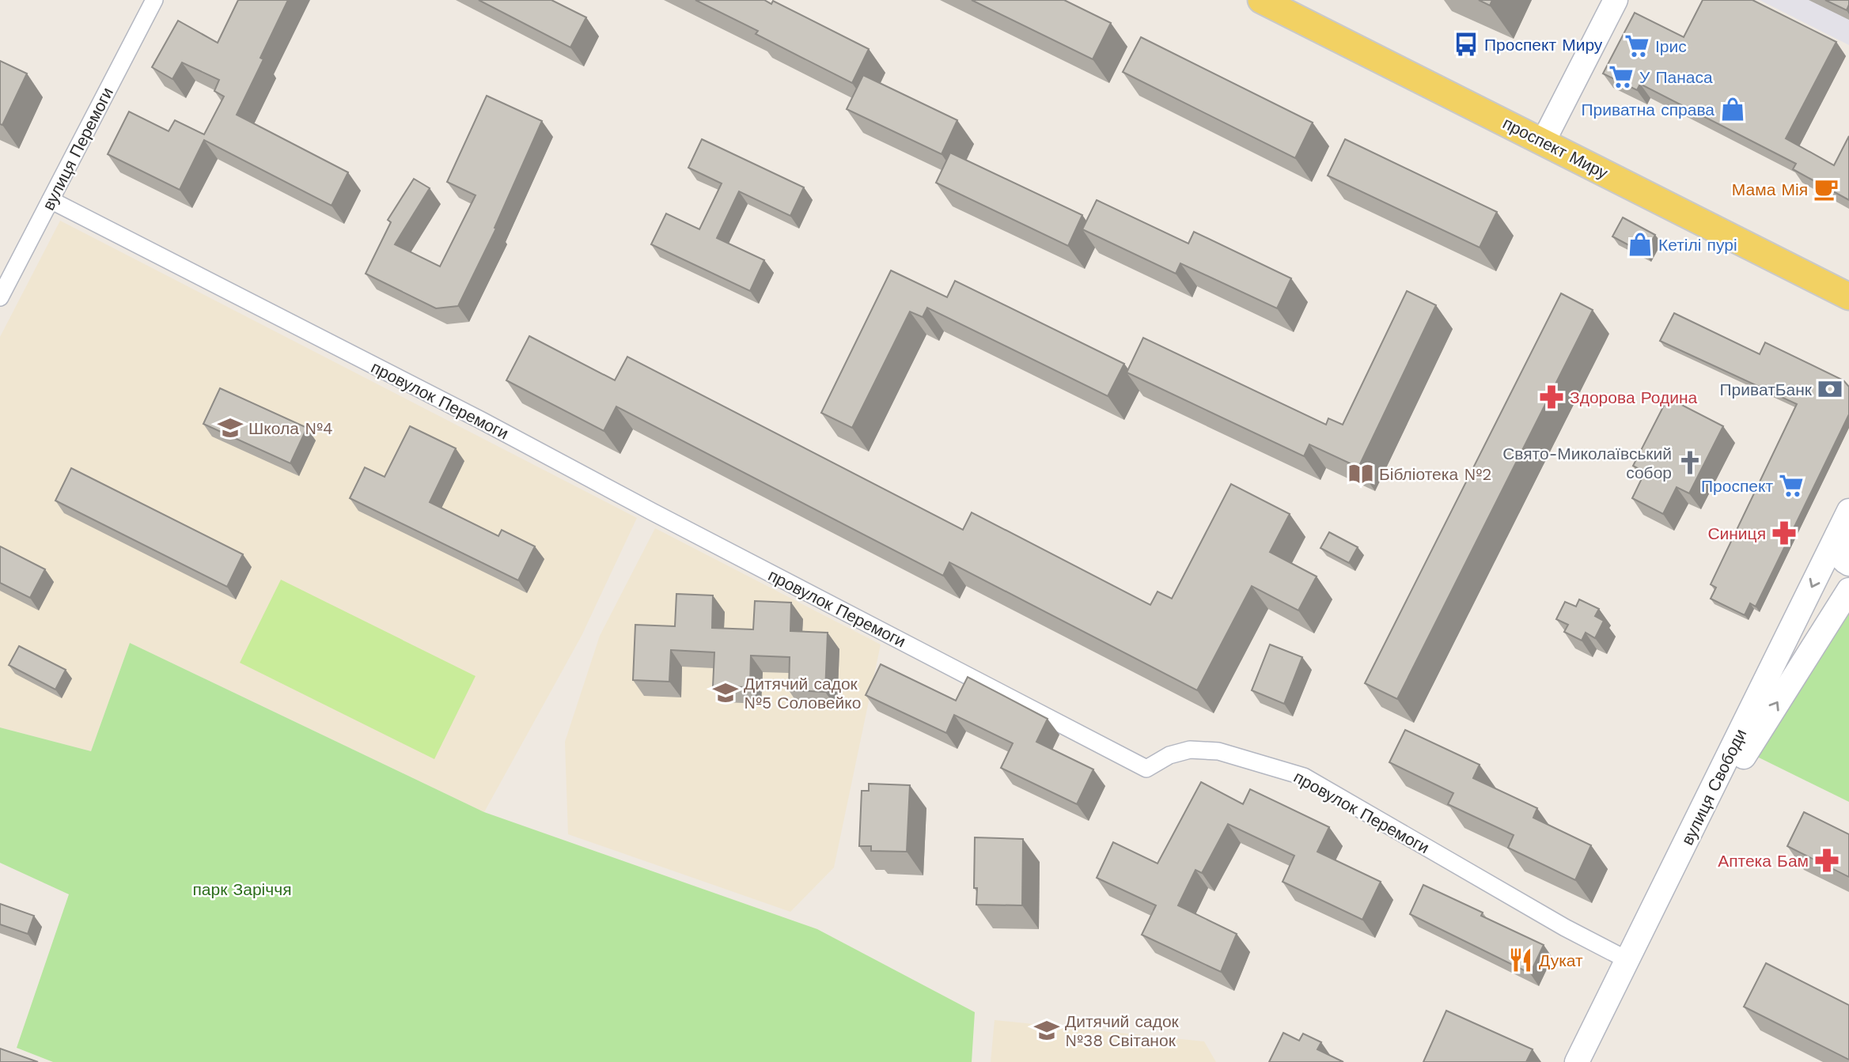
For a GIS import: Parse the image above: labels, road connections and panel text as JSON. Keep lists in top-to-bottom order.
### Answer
{
  "streets": {
    "main road": ["проспект Миру", "вулиця Свободи"],
    "street": ["вулиця Перемоги", "провулок Перемоги"]
  },
  "crossings": [
    ["вулиця Перемоги", "провулок Перемоги"],
    ["провулок Перемоги", "вулиця Свободи"]
  ],
  "parks": ["парк Заріччя"],
  "places": {
    "bus stop": ["Проспект Миру"],
    "supermarket": ["Ірис", "У Панаса", "Проспект"],
    "shop": ["Приватна справа", "Кетілі пурі"],
    "cafe": ["Мама Мія"],
    "bank": ["ПриватБанк"],
    "pharmacy": ["Здорова Родина", "Синиця", "Аптека Бам"],
    "school or university": ["Школа №4", "Дитячий садок №5 Соловейко", "Дитячий садок №38 Світанок"],
    "church": ["Свято-Миколаївський собор"],
    "library": ["Бібліотека №2"],
    "restaurant": ["Дукат"]
  }
}
